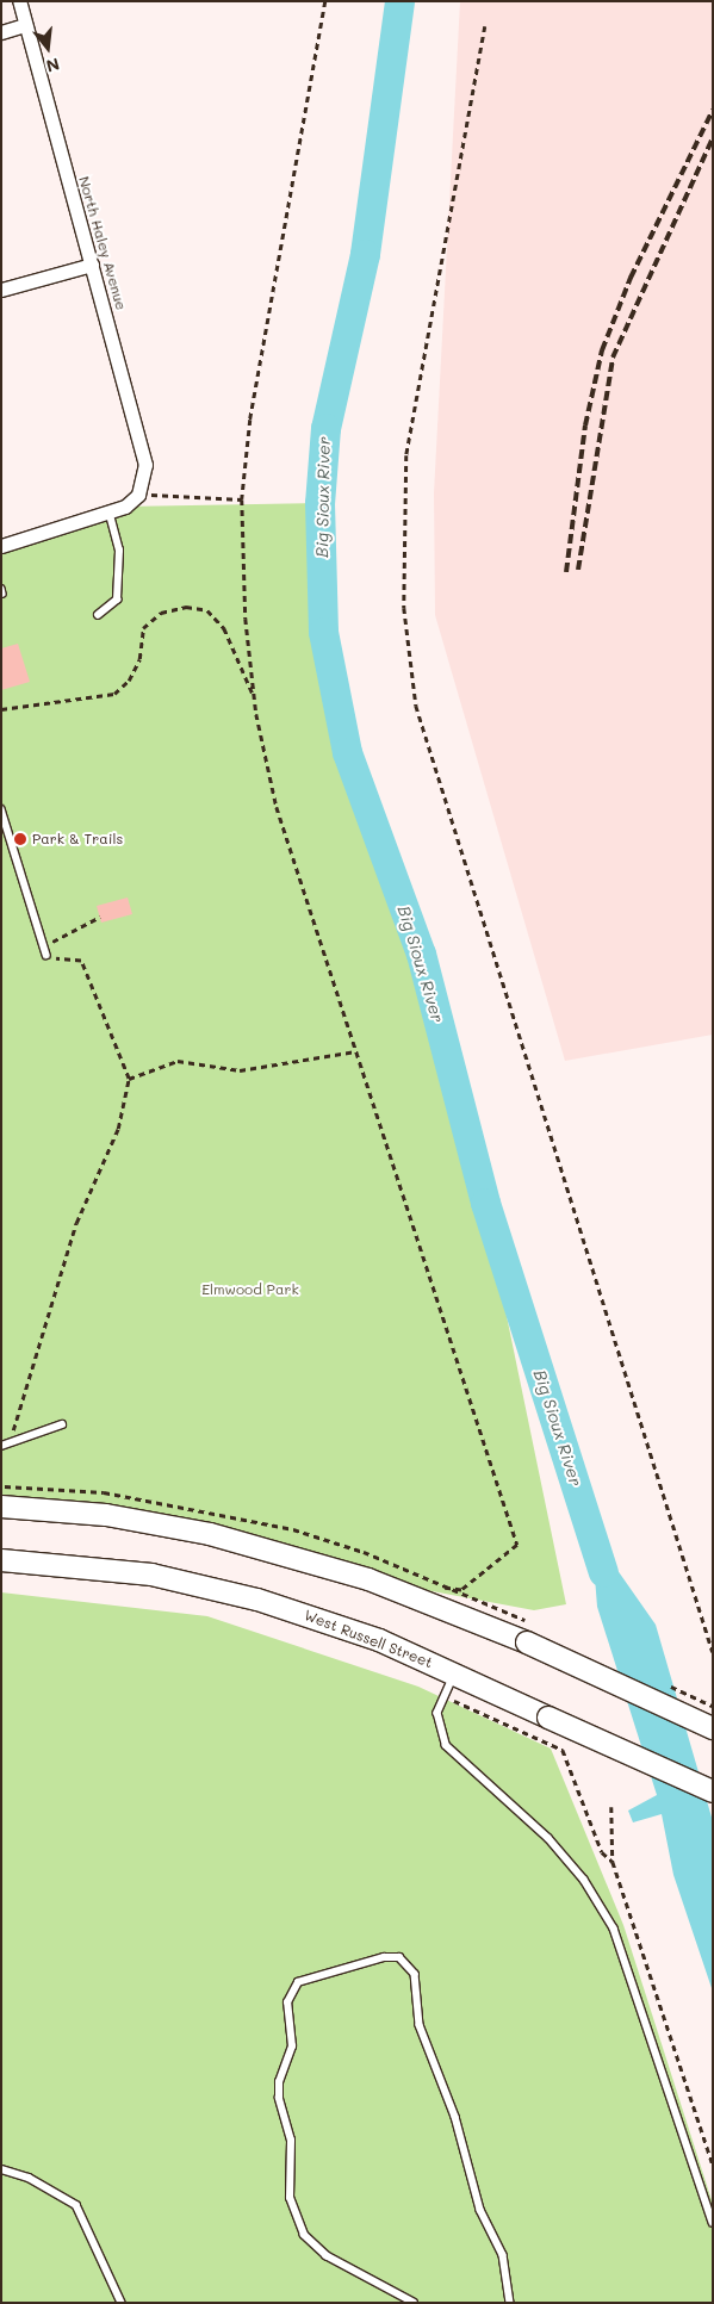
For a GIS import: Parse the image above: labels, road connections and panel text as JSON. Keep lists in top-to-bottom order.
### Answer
{
  "streets": {
    "highway": ["West Russell Street"],
    "street": ["North Haley Avenue"]
  },
  "water": ["Big Sioux River"],
  "parks": ["Elmwood Park"],
  "places": ["Park & Trails"],
  "north": "bottom"
}
